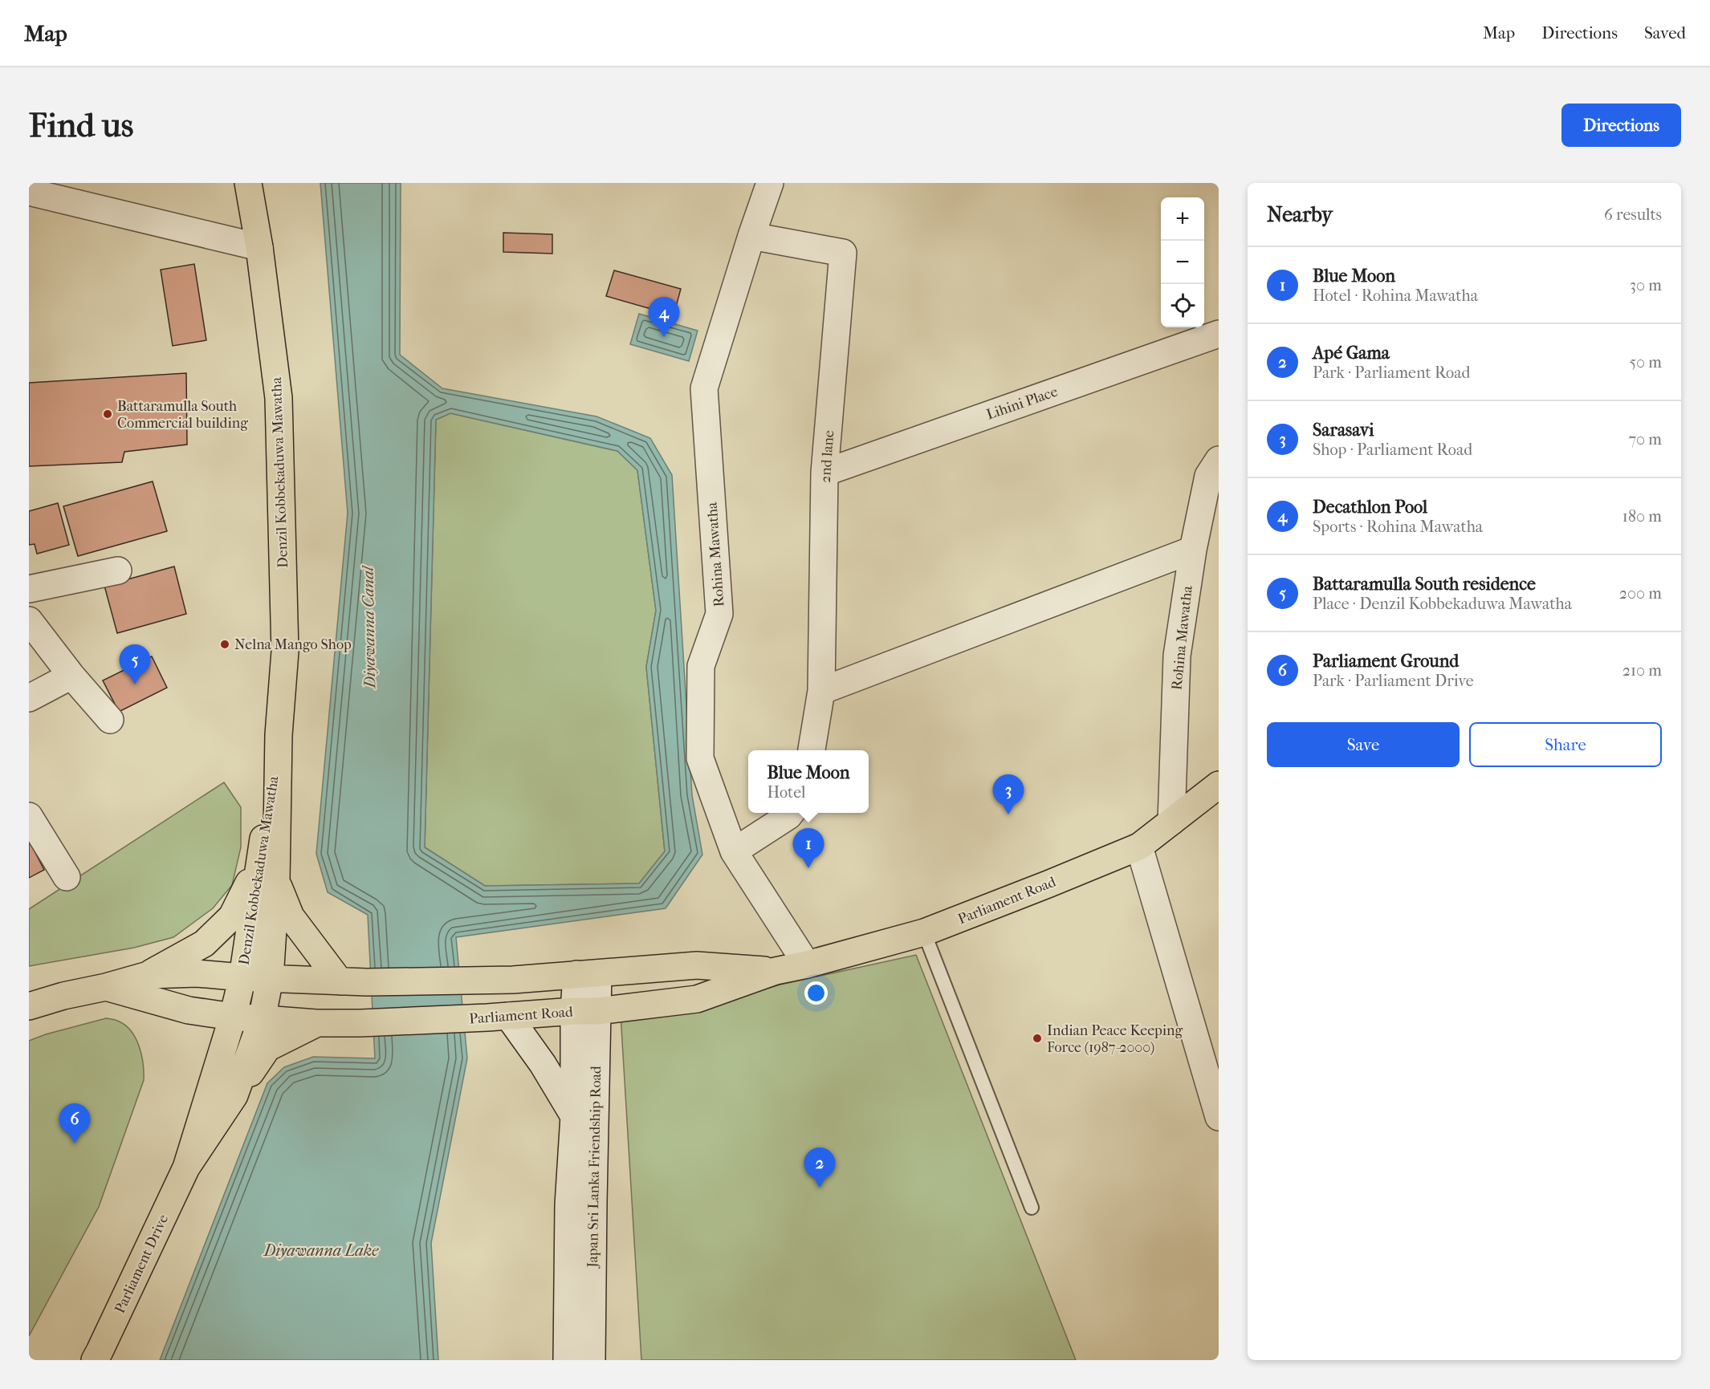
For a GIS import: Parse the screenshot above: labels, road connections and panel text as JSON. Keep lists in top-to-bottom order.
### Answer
{
  "streets": {
    "main road": ["Denzil Kobbekaduwa Mawatha", "Parliament Road", "Parliament Drive"],
    "street": [
      "Lihini Place",
      "2nd lane",
      "Rohina Mawatha",
      "Japan Sri Lanka Friendship Road"
    ]
  },
  "crossings": [
    ["Lihini Place", "2nd lane"],
    ["2nd lane", "Rohina Mawatha"],
    ["Denzil Kobbekaduwa Mawatha", "Parliament Road"],
    ["Rohina Mawatha", "Parliament Road"],
    ["Parliament Road", "Japan Sri Lanka Friendship Road"],
    ["Parliament Road", "Parliament Drive"]
  ],
  "water": ["Diyawanna Canal", "Diyawanna Lake"],
  "places": ["Battaramulla South Commercial building", "Nelna Mango Shop", "Indian Peace Keeping Force (1987-2000)"],
  "page": {
    "header": "Map",
    "nav": ["Map", "Directions", "Saved"],
    "buttons": [
      "Directions",
      ["Save", "Share"]
    ],
    "title": "Find us",
    "heading": ["Nearby", "6 results"],
    "map_buttons": ["+", "−"],
    "list": [
      {
        "mark": "1",
        "name": "Blue Moon",
        "note": "Hotel · Rohina Mawatha",
        "value": "30 m"
      },
      {
        "mark": "2",
        "name": "Apé Gama",
        "note": "Park · Parliament Road",
        "value": "50 m"
      },
      {
        "mark": "3",
        "name": "Sarasavi",
        "note": "Shop · Parliament Road",
        "value": "70 m"
      },
      {
        "mark": "4",
        "name": "Decathlon Pool",
        "note": "Sports · Rohina Mawatha",
        "value": "180 m"
      },
      {
        "mark": "5",
        "name": "Battaramulla South residence",
        "note": "Place · Denzil Kobbekaduwa Mawatha",
        "value": "200 m"
      },
      {
        "mark": "6",
        "name": "Parliament Ground",
        "note": "Park · Parliament Drive",
        "value": "210 m"
      }
    ],
    "pins": [
      "4",
      "5",
      "3",
      "1",
      "6",
      "2"
    ],
    "popup": ["Blue Moon", "Hotel"]
  }
}
